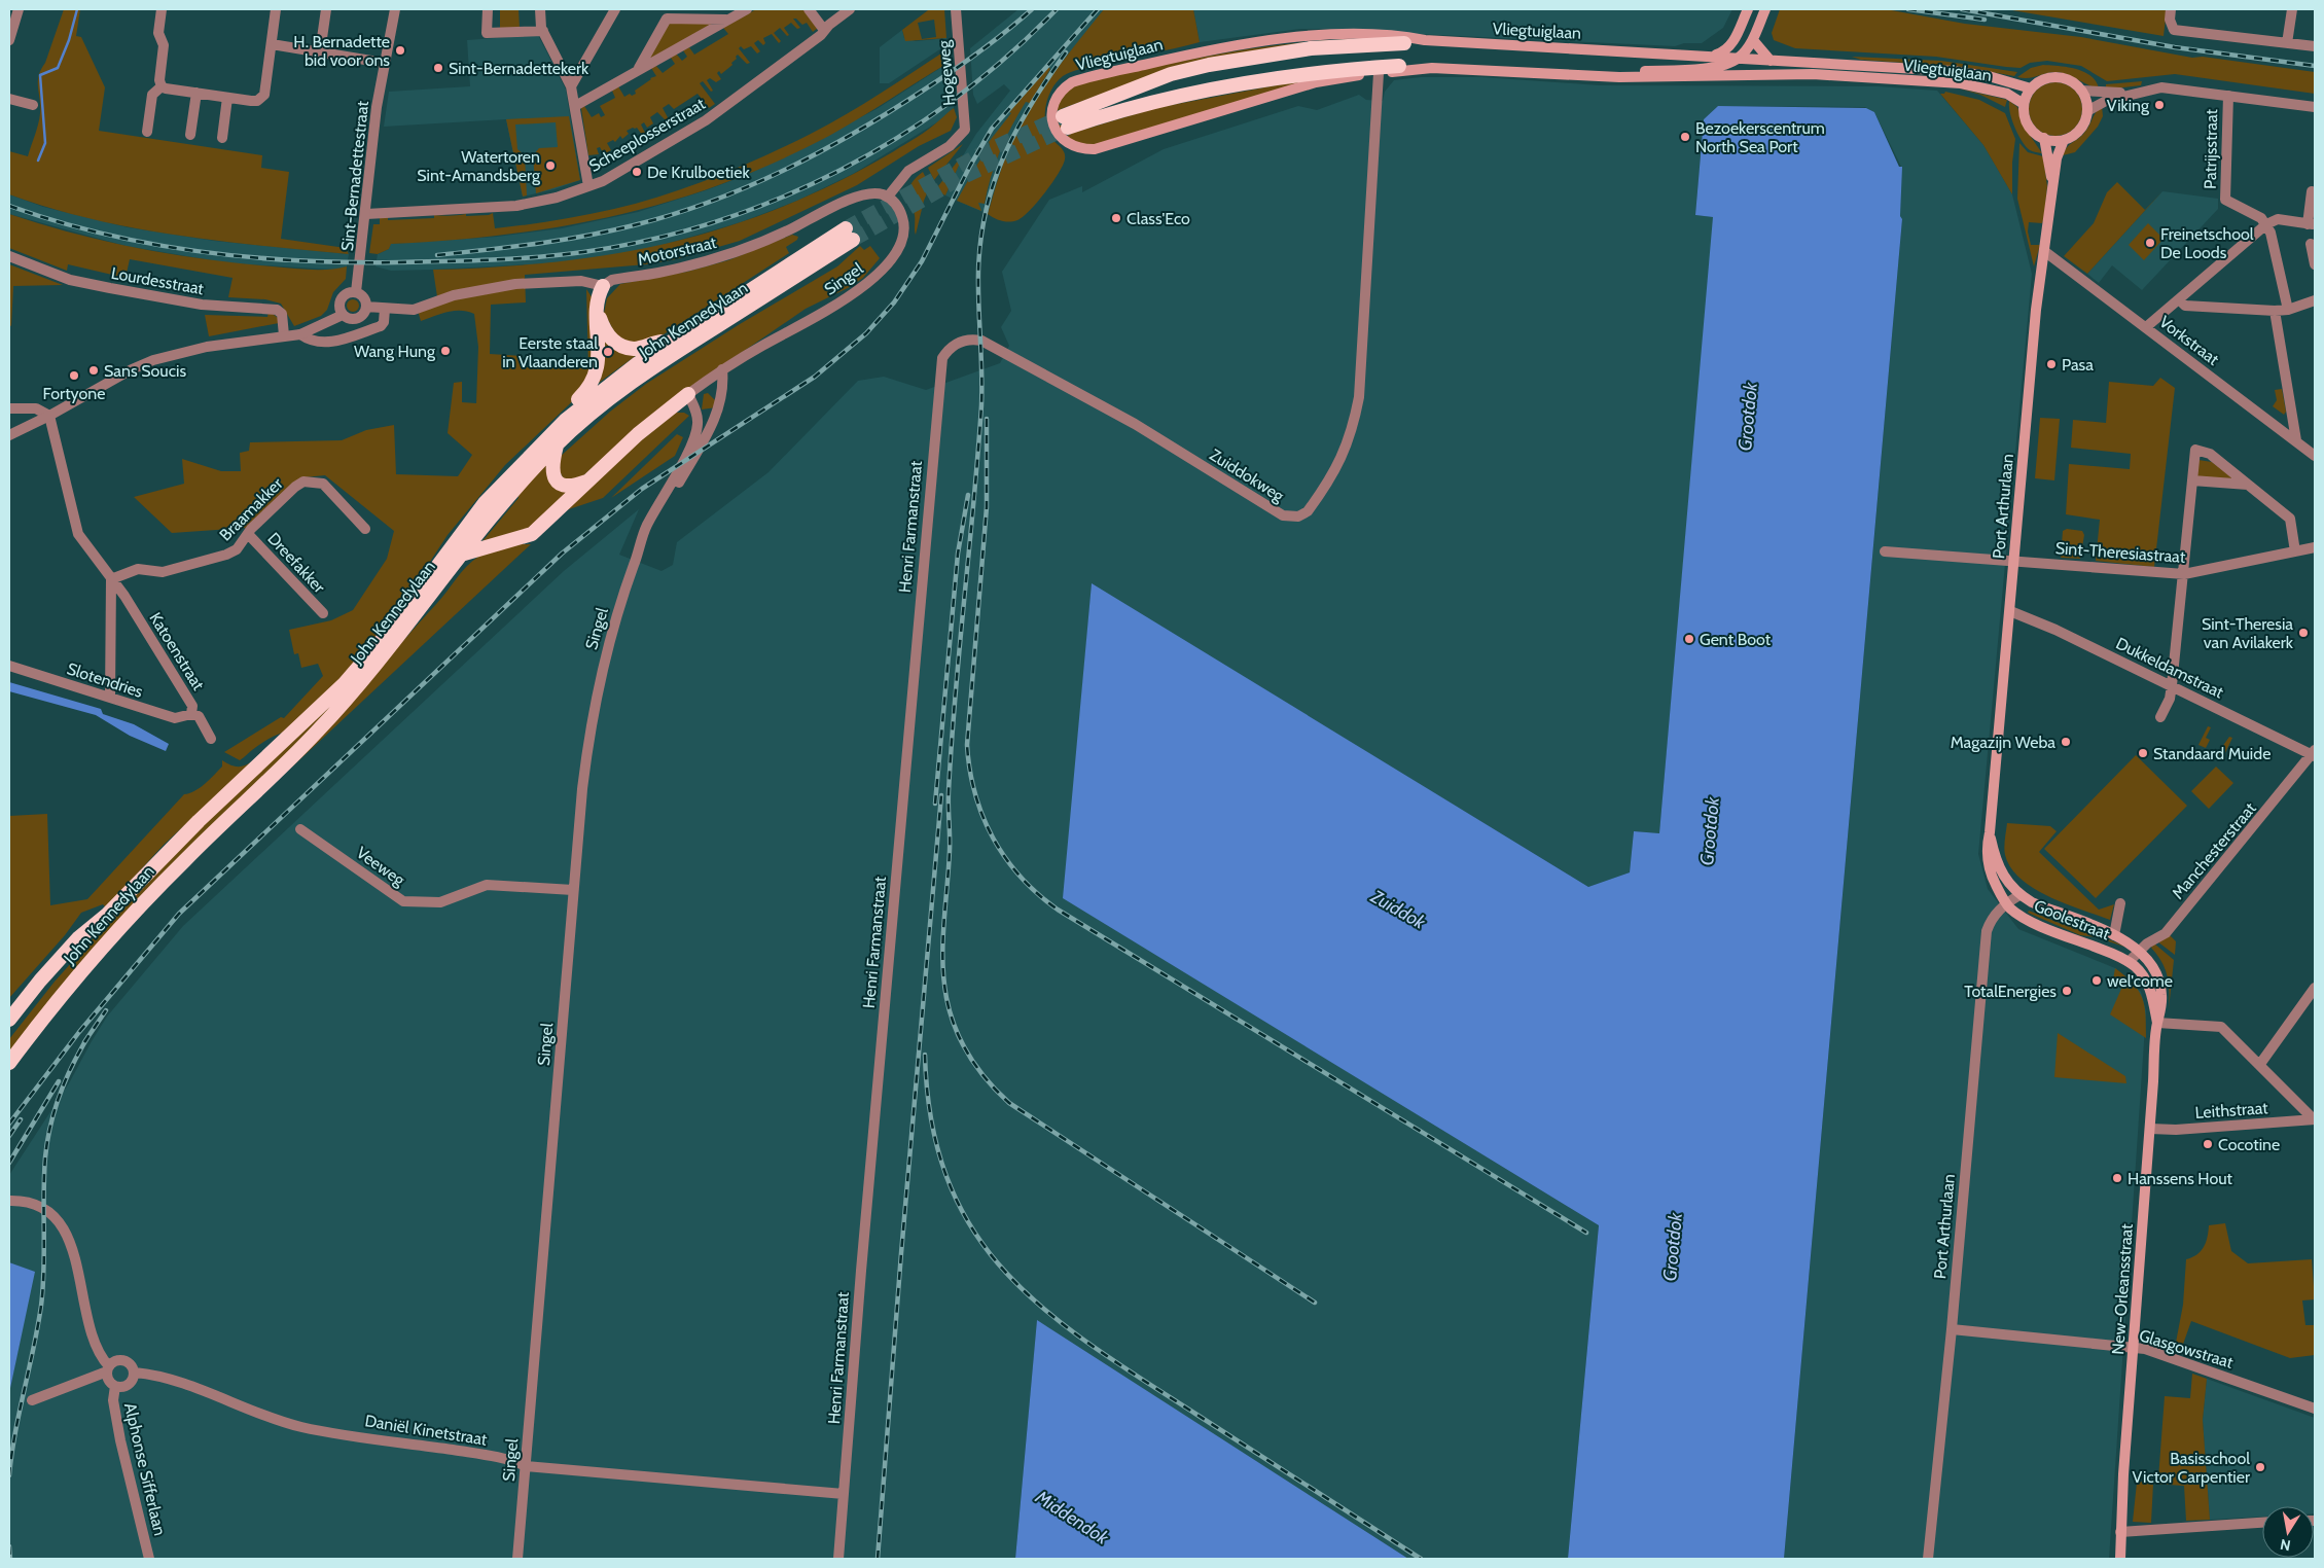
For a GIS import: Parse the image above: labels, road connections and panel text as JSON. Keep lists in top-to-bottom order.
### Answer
{
  "streets": {
    "highway": ["John Kennedylaan"],
    "main road": [
      "Vliegtuiglaan",
      "Port Arthurlaan",
      "Goolestraat",
      "New-Orleansstraat"
    ],
    "street": [
      "Hogeweg",
      "Scheeplosserstraat",
      "Patrijsstraat",
      "Sint-Bernadettestraat",
      "Motorstraat",
      "Singel",
      "Lourdesstraat",
      "Vorkstraat",
      "Zuiddokweg",
      "Braamakker",
      "Henri Farmanstraat",
      "Sint-Theresiastraat",
      "Dreefakker",
      "Katoenstraat",
      "Dukkeldamstraat",
      "Slotendries",
      "Manchesterstraat",
      "Veeweg",
      "Leithstraat",
      "Glasgowstraat",
      "Daniël Kinetstraat",
      "Alphonse Sifferlaan"
    ]
  },
  "crossings": [
    ["Vliegtuiglaan", "Zuiddokweg"],
    ["Vliegtuiglaan", "Port Arthurlaan"],
    ["Hogeweg", "Motorstraat"],
    ["Hogeweg", "Singel"],
    ["Scheeplosserstraat", "Sint-Bernadettestraat"],
    ["Motorstraat", "Singel"],
    ["Singel", "Veeweg"],
    ["Singel", "Daniël Kinetstraat"],
    ["Vorkstraat", "Port Arthurlaan"],
    ["Zuiddokweg", "Henri Farmanstraat"],
    ["Port Arthurlaan", "Sint-Theresiastraat"],
    ["Port Arthurlaan", "Dukkeldamstraat"],
    ["Port Arthurlaan", "Goolestraat"],
    ["Port Arthurlaan", "Glasgowstraat"],
    ["Braamakker", "Dreefakker"],
    ["Braamakker", "Katoenstraat"],
    ["Henri Farmanstraat", "Daniël Kinetstraat"],
    ["Katoenstraat", "Slotendries"],
    ["Dukkeldamstraat", "Manchesterstraat"],
    ["Manchesterstraat", "Goolestraat"],
    ["Goolestraat", "New-Orleansstraat"],
    ["Leithstraat", "New-Orleansstraat"],
    ["New-Orleansstraat", "Glasgowstraat"],
    ["Daniël Kinetstraat", "Alphonse Sifferlaan"]
  ],
  "water": ["Grootdok", "Zuiddok", "Middendok"],
  "places": [
    "H. Bernadette bid voor ons",
    "Sint-Bernadettekerk",
    "Viking",
    "Bezoekerscentrum North Sea Port",
    "Watertoren Sint-Amandsberg",
    "De Krulboetiek",
    "Class'Eco",
    "Freinetschool De Loods",
    "Wang Hung",
    "Eerste staal in Vlaanderen",
    "Pasa",
    "Sans Soucis",
    "Fortyone",
    "Sint-Theresia van Avilakerk",
    "Gent Boot",
    "Magazijn Weba",
    "Standaard Muide",
    "wel'come",
    "TotalEnergies",
    "Cocotine",
    "Hanssens Hout",
    "Basisschool Victor Carpentier"
  ],
  "north": "bottom"
}
